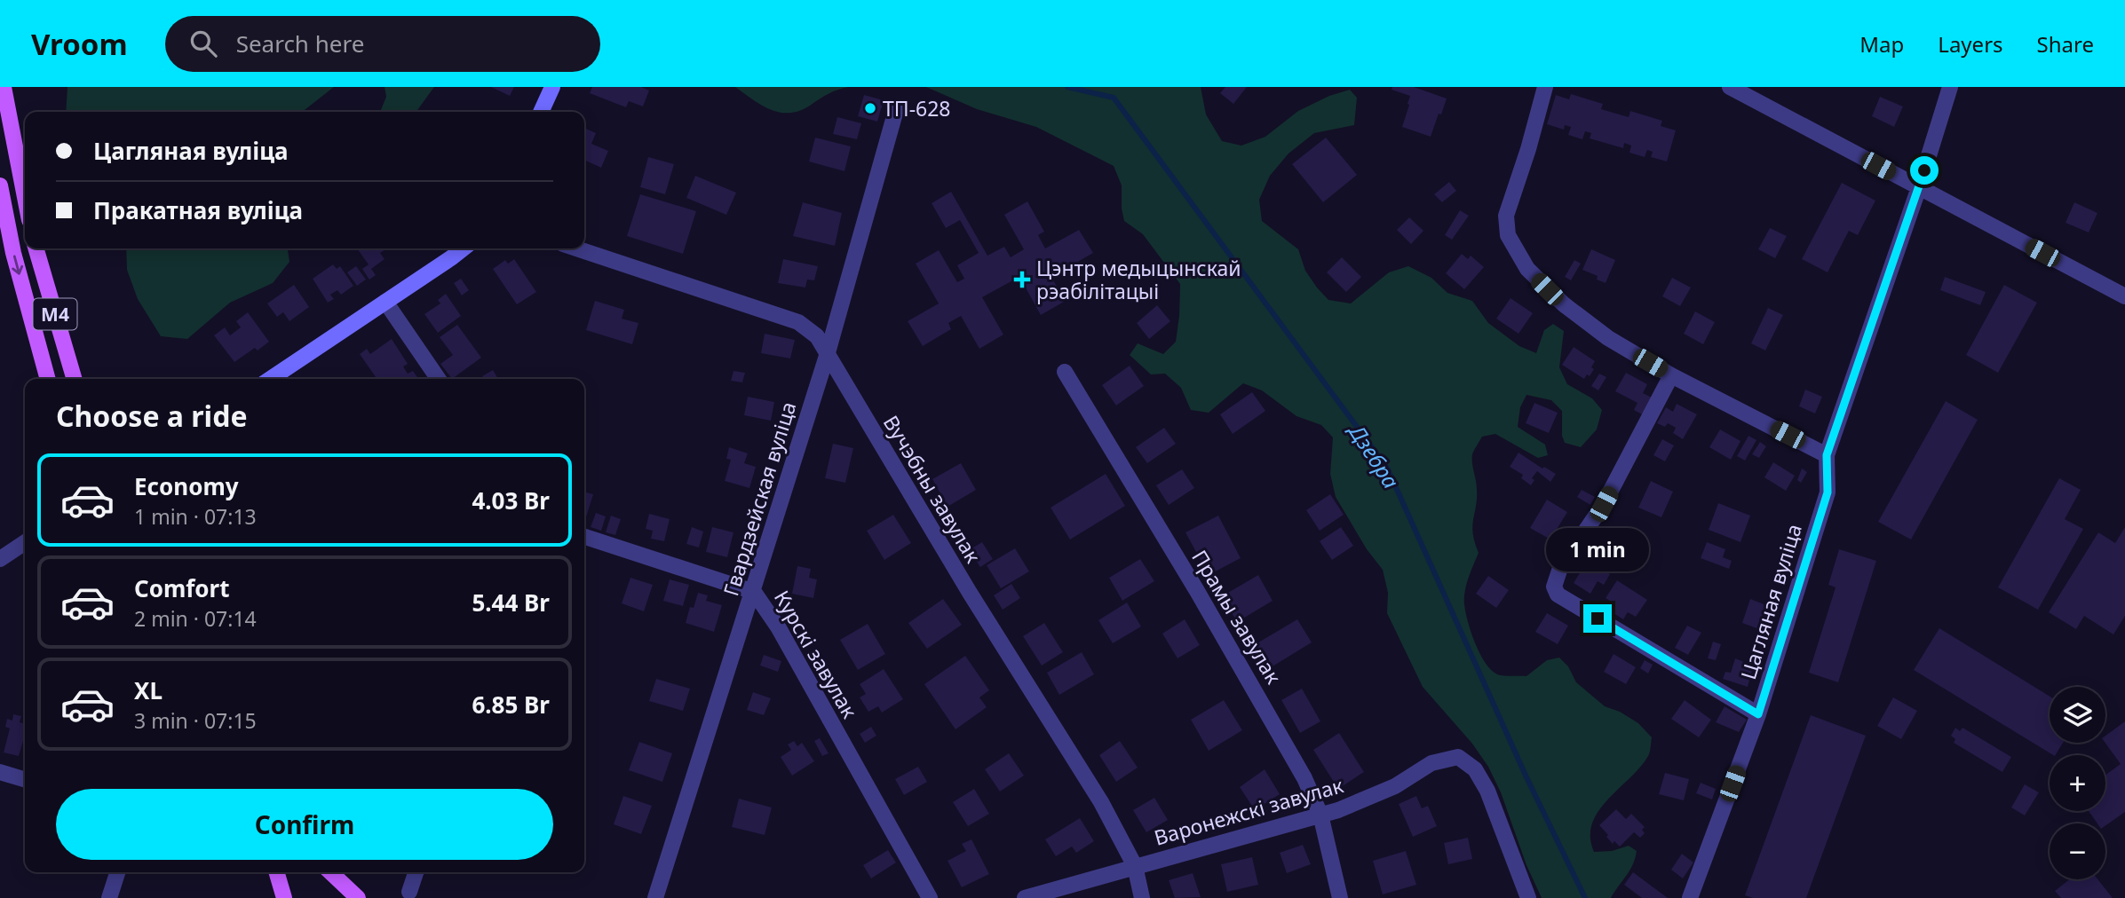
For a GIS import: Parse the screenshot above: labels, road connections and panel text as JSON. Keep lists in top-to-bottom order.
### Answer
{
  "streets": {
    "main road": ["М4"],
    "street": [
      "Вучэбны завулак",
      "Гвардзейская вуліца",
      "Цагляная вуліца",
      "Прамы завулак",
      "Курскі завулак",
      "Варонежскі завулак"
    ]
  },
  "crossings": [
    ["Вучэбны завулак", "Гвардзейская вуліца"],
    ["Вучэбны завулак", "Варонежскі завулак"],
    ["Гвардзейская вуліца", "Курскі завулак"],
    ["Прамы завулак", "Варонежскі завулак"]
  ],
  "water": ["Дзебра"],
  "places": {
    "other": ["ТП-628"],
    "health": ["Цэнтр медыцынскай рэабілітацыі"]
  },
  "page": {
    "header": "Vroom",
    "search": "Search here",
    "nav": ["Map", "Layers", "Share"],
    "banner": ["Цагляная вуліца", "Пракатная вуліца"],
    "heading": "Choose a ride",
    "list": [
      {
        "name": "Economy",
        "note": "1 min · 07:13",
        "value": "4.03 Br"
      },
      {
        "name": "Comfort",
        "note": "2 min · 07:14",
        "value": "5.44 Br"
      },
      {
        "name": "XL",
        "note": "3 min · 07:15",
        "value": "6.85 Br"
      }
    ],
    "bubble": "1 min",
    "map_buttons": ["+", "−"],
    "buttons": "Confirm"
  }
}
